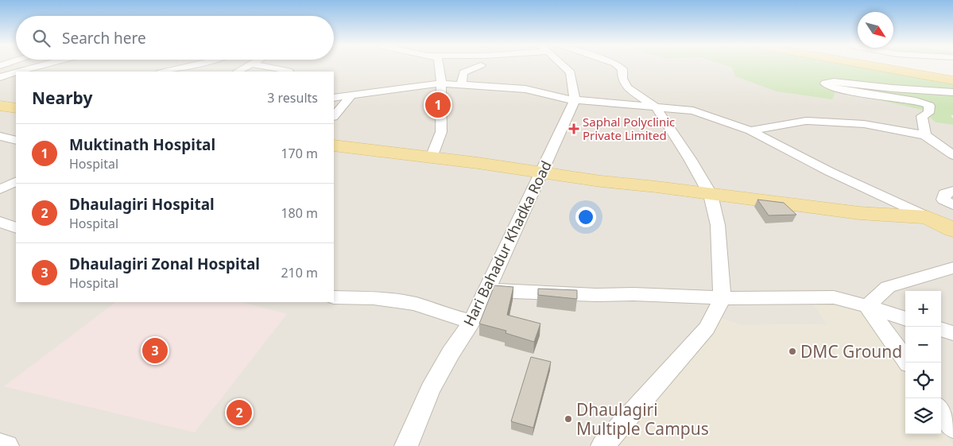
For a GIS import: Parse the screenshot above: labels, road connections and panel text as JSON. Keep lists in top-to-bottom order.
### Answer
{
  "streets": {
    "street": ["Hari Bahadur Khadka Road"]
  },
  "places": {
    "health": ["Saphal Polyclinic Private Limited"],
    "other": ["DMC Ground", "Dhaulagiri Multiple Campus"]
  },
  "north": "bottom right",
  "page": {
    "search": "Search here",
    "heading": ["Nearby", "3 results"],
    "pins": ["1", "3", "2"],
    "list": [
      {
        "mark": "1",
        "name": "Muktinath Hospital",
        "note": "Hospital",
        "value": "170 m"
      },
      {
        "mark": "2",
        "name": "Dhaulagiri Hospital",
        "note": "Hospital",
        "value": "180 m"
      },
      {
        "mark": "3",
        "name": "Dhaulagiri Zonal Hospital",
        "note": "Hospital",
        "value": "210 m"
      }
    ],
    "map_buttons": ["+", "−"]
  }
}
